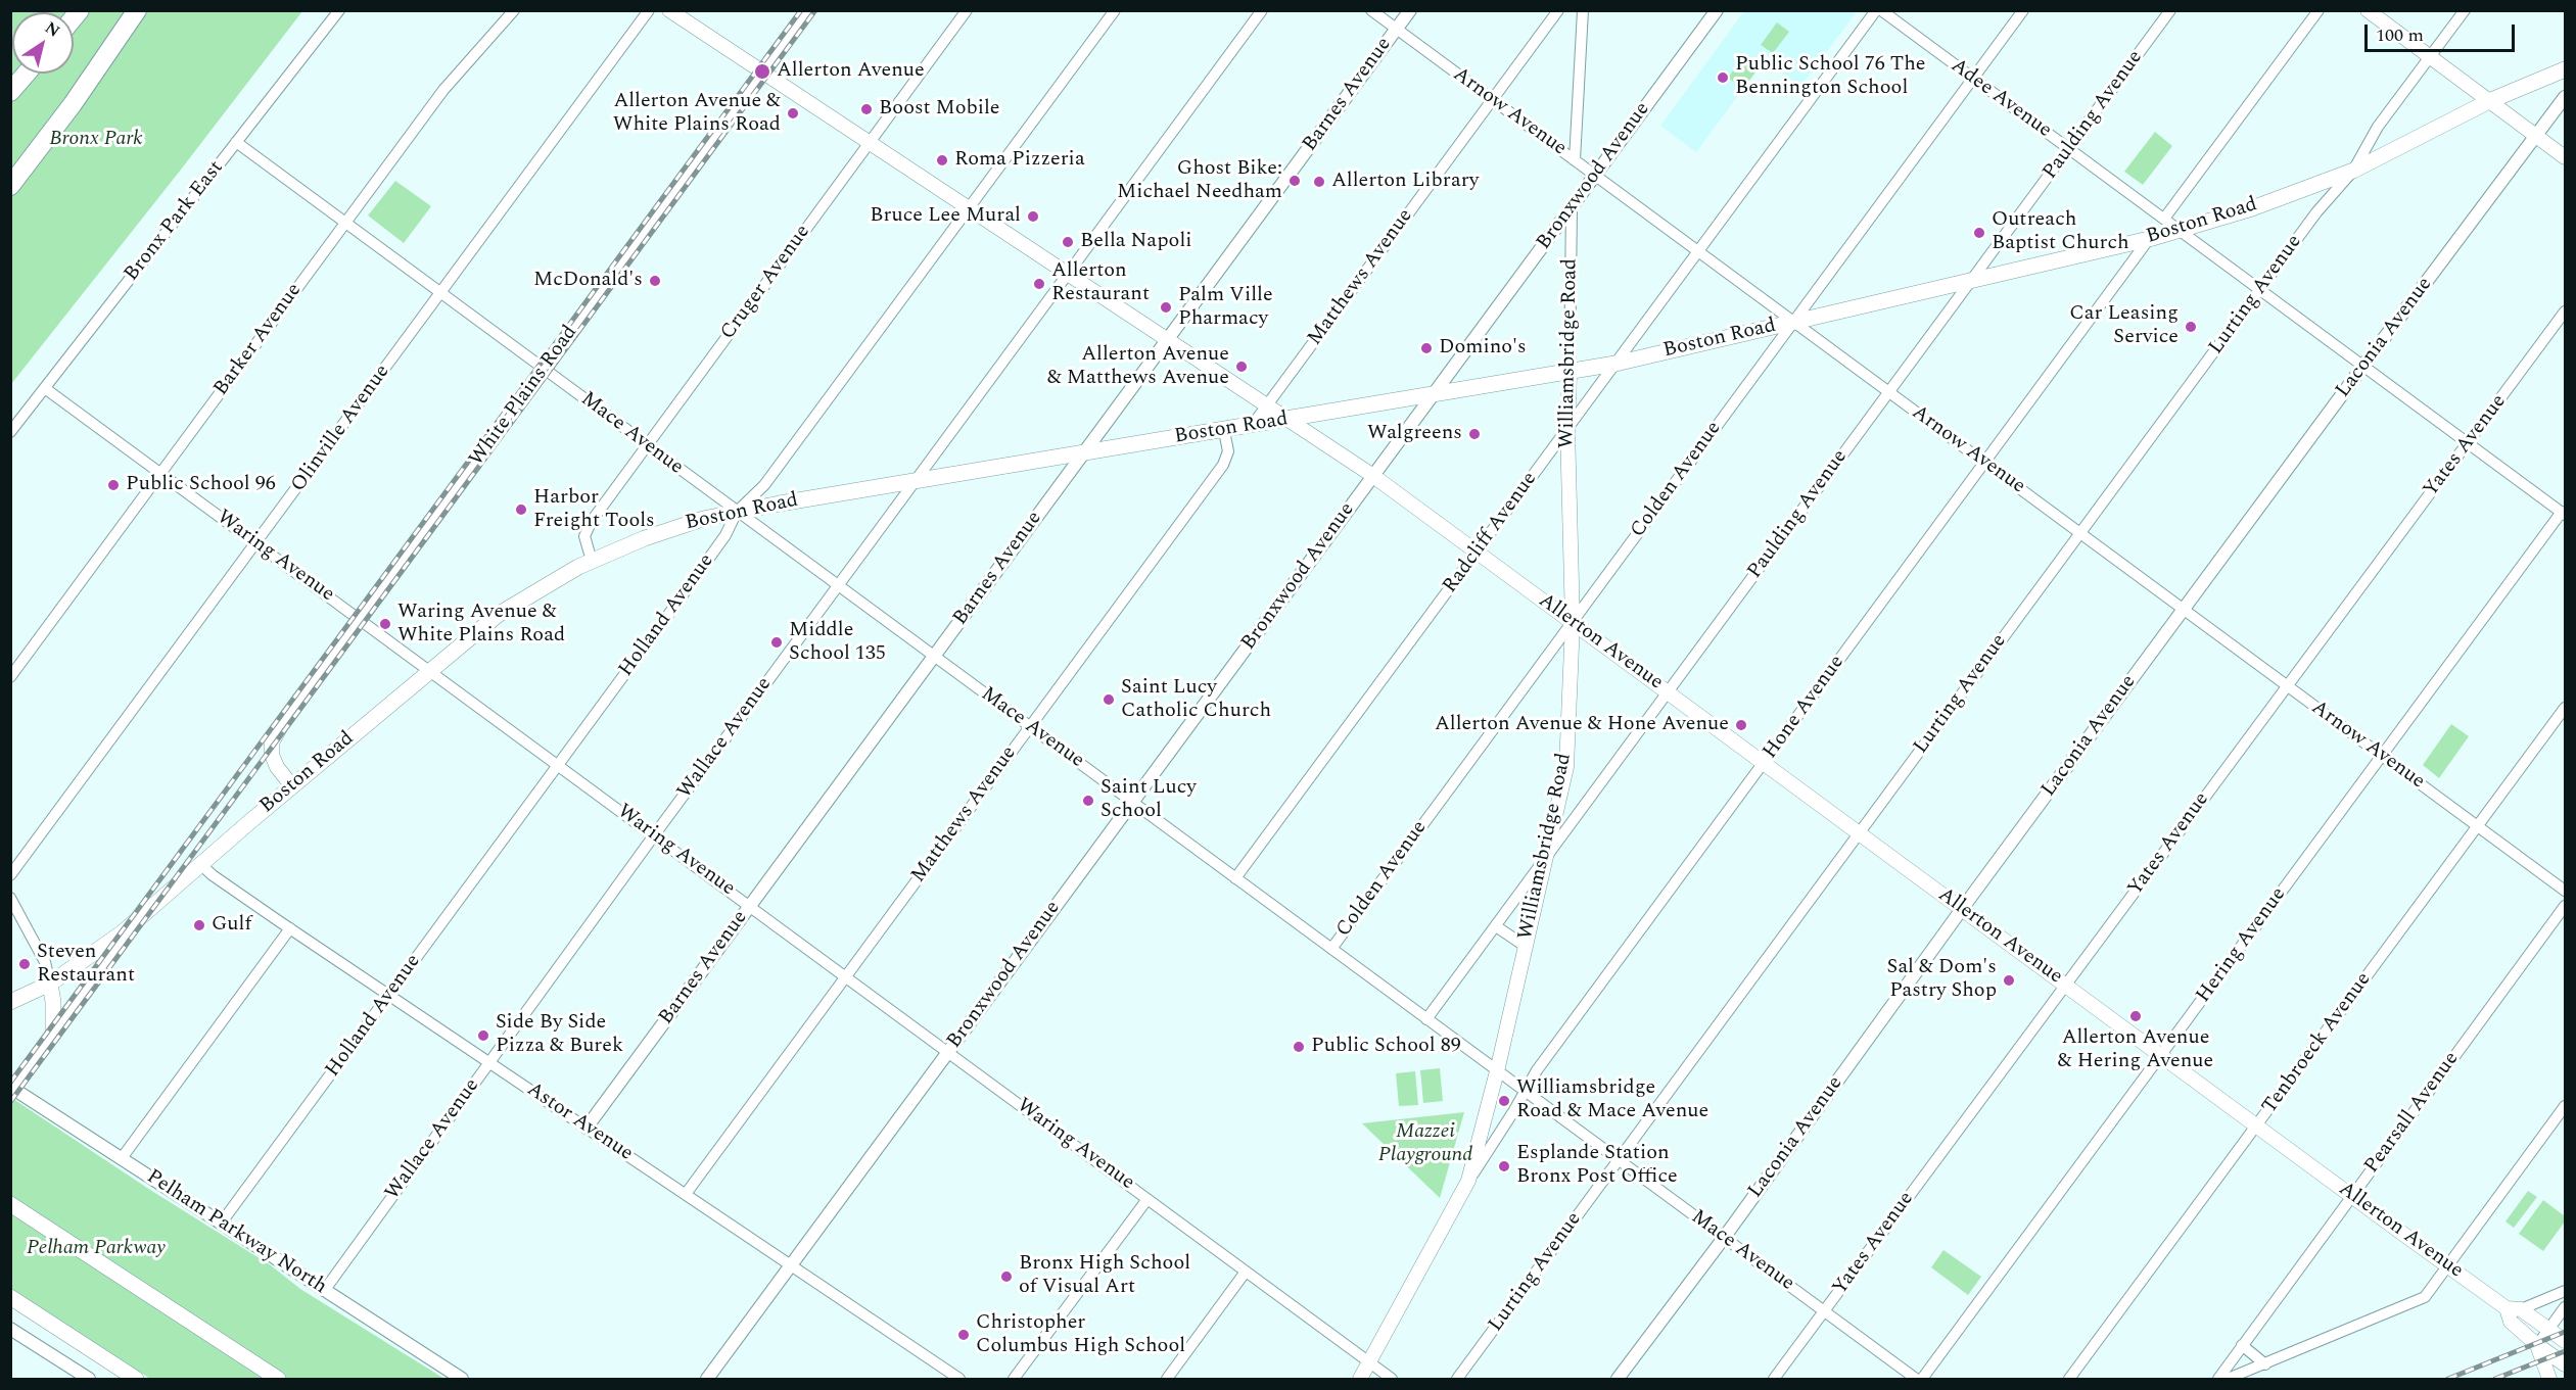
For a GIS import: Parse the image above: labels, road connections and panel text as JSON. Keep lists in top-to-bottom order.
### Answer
{
  "streets": {
    "main road": [
      "Boston Road",
      "Williamsbridge Road",
      "White Plains Road",
      "Allerton Avenue"
    ],
    "street": [
      "Barnes Avenue",
      "Adee Avenue",
      "Arnow Avenue",
      "Paulding Avenue",
      "Bronxwood Avenue",
      "Bronx Park East",
      "Matthews Avenue",
      "Cruger Avenue",
      "Lurting Avenue",
      "Laconia Avenue",
      "Barker Avenue",
      "Olinville Avenue",
      "Mace Avenue",
      "Yates Avenue",
      "Colden Avenue",
      "Radcliff Avenue",
      "Waring Avenue",
      "Holland Avenue",
      "Hone Avenue",
      "Wallace Avenue",
      "Hering Avenue",
      "Tenbroeck Avenue",
      "Pearsall Avenue",
      "Astor Avenue",
      "Pelham Parkway North"
    ]
  },
  "crossings": [
    ["Barnes Avenue", "Arnow Avenue"],
    ["Barnes Avenue", "Boston Road"],
    ["Barnes Avenue", "Mace Avenue"],
    ["Barnes Avenue", "Waring Avenue"],
    ["Barnes Avenue", "Allerton Avenue"],
    ["Barnes Avenue", "Astor Avenue"],
    ["Adee Avenue", "Paulding Avenue"],
    ["Adee Avenue", "Boston Road"],
    ["Adee Avenue", "Lurting Avenue"],
    ["Adee Avenue", "Laconia Avenue"],
    ["Adee Avenue", "Yates Avenue"],
    ["Adee Avenue", "Colden Avenue"],
    ["Adee Avenue", "Hering Avenue"],
    ["Arnow Avenue", "Paulding Avenue"],
    ["Arnow Avenue", "Bronxwood Avenue"],
    ["Arnow Avenue", "Boston Road"],
    ["Arnow Avenue", "Matthews Avenue"],
    ["Arnow Avenue", "Lurting Avenue"],
    ["Arnow Avenue", "Laconia Avenue"],
    ["Arnow Avenue", "Yates Avenue"],
    ["Arnow Avenue", "Colden Avenue"],
    ["Arnow Avenue", "Radcliff Avenue"],
    ["Arnow Avenue", "Hone Avenue"],
    ["Arnow Avenue", "Hering Avenue"],
    ["Arnow Avenue", "Tenbroeck Avenue"],
    ["Paulding Avenue", "Boston Road"],
    ["Paulding Avenue", "Williamsbridge Road"],
    ["Paulding Avenue", "Mace Avenue"],
    ["Paulding Avenue", "Allerton Avenue"],
    ["Bronxwood Avenue", "Boston Road"],
    ["Bronxwood Avenue", "Williamsbridge Road"],
    ["Bronxwood Avenue", "Mace Avenue"],
    ["Bronxwood Avenue", "Waring Avenue"],
    ["Bronxwood Avenue", "Allerton Avenue"],
    ["Bronxwood Avenue", "Astor Avenue"],
    ["Bronx Park East", "Mace Avenue"],
    ["Bronx Park East", "Waring Avenue"],
    ["Boston Road", "Matthews Avenue"],
    ["Boston Road", "Cruger Avenue"],
    ["Boston Road", "Lurting Avenue"],
    ["Boston Road", "Williamsbridge Road"],
    ["Boston Road", "White Plains Road"],
    ["Boston Road", "Mace Avenue"],
    ["Boston Road", "Colden Avenue"],
    ["Boston Road", "Radcliff Avenue"],
    ["Boston Road", "Waring Avenue"],
    ["Boston Road", "Holland Avenue"],
    ["Boston Road", "Allerton Avenue"],
    ["Boston Road", "Hone Avenue"],
    ["Boston Road", "Wallace Avenue"],
    ["Boston Road", "Astor Avenue"],
    ["Matthews Avenue", "Mace Avenue"],
    ["Matthews Avenue", "Waring Avenue"],
    ["Matthews Avenue", "Allerton Avenue"],
    ["Matthews Avenue", "Astor Avenue"],
    ["Cruger Avenue", "Mace Avenue"],
    ["Cruger Avenue", "Allerton Avenue"],
    ["Lurting Avenue", "Mace Avenue"],
    ["Lurting Avenue", "Allerton Avenue"],
    ["Laconia Avenue", "Mace Avenue"],
    ["Laconia Avenue", "Allerton Avenue"],
    ["Barker Avenue", "Mace Avenue"],
    ["Barker Avenue", "Waring Avenue"],
    ["Williamsbridge Road", "Mace Avenue"],
    ["Williamsbridge Road", "Colden Avenue"],
    ["Williamsbridge Road", "Radcliff Avenue"],
    ["Williamsbridge Road", "Waring Avenue"],
    ["Williamsbridge Road", "Allerton Avenue"],
    ["Williamsbridge Road", "Hone Avenue"],
    ["White Plains Road", "Mace Avenue"],
    ["White Plains Road", "Waring Avenue"],
    ["White Plains Road", "Allerton Avenue"],
    ["Olinville Avenue", "Mace Avenue"],
    ["Olinville Avenue", "Waring Avenue"],
    ["Mace Avenue", "Yates Avenue"],
    ["Mace Avenue", "Colden Avenue"],
    ["Mace Avenue", "Radcliff Avenue"],
    ["Mace Avenue", "Holland Avenue"],
    ["Mace Avenue", "Hone Avenue"],
    ["Mace Avenue", "Wallace Avenue"],
    ["Yates Avenue", "Allerton Avenue"],
    ["Colden Avenue", "Allerton Avenue"],
    ["Radcliff Avenue", "Allerton Avenue"],
    ["Waring Avenue", "Holland Avenue"],
    ["Waring Avenue", "Wallace Avenue"],
    ["Holland Avenue", "Allerton Avenue"],
    ["Holland Avenue", "Astor Avenue"],
    ["Holland Avenue", "Pelham Parkway North"],
    ["Allerton Avenue", "Hone Avenue"],
    ["Allerton Avenue", "Wallace Avenue"],
    ["Allerton Avenue", "Hering Avenue"],
    ["Allerton Avenue", "Tenbroeck Avenue"],
    ["Allerton Avenue", "Pearsall Avenue"],
    ["Wallace Avenue", "Astor Avenue"],
    ["Wallace Avenue", "Pelham Parkway North"]
  ],
  "parks": ["Bronx Park", "Mazzei Playground", "Pelham Parkway"],
  "places": [
    "Allerton Avenue",
    "Public School 76 The Bennington School",
    "Boost Mobile",
    "Allerton Avenue & White Plains Road",
    "Roma Pizzeria",
    "Ghost Bike: Michael Needham",
    "Allerton Library",
    "Bruce Lee Mural",
    "Outreach Baptist Church",
    "Bella Napoli",
    "McDonald's",
    "Allerton Restaurant",
    "Palm Ville Pharmacy",
    "Car Leasing Service",
    "Domino's",
    "Allerton Avenue & Matthews Avenue",
    "Walgreens",
    "Public School 96",
    "Harbor Freight Tools",
    "Waring Avenue & White Plains Road",
    "Middle School 135",
    "Saint Lucy Catholic Church",
    "Allerton Avenue & Hone Avenue",
    "Saint Lucy School",
    "Gulf",
    "Steven Restaurant",
    "Sal & Dom's Pastry Shop",
    "Allerton Avenue & Hering Avenue",
    "Side By Side Pizza & Burek",
    "Public School 89",
    "Williamsbridge Road & Mace Avenue",
    "Esplande Station Bronx Post Office",
    "Bronx High School of Visual Art",
    "Christopher Columbus High School"
  ],
  "scale_bar": "100 m",
  "north": "top right"
}
